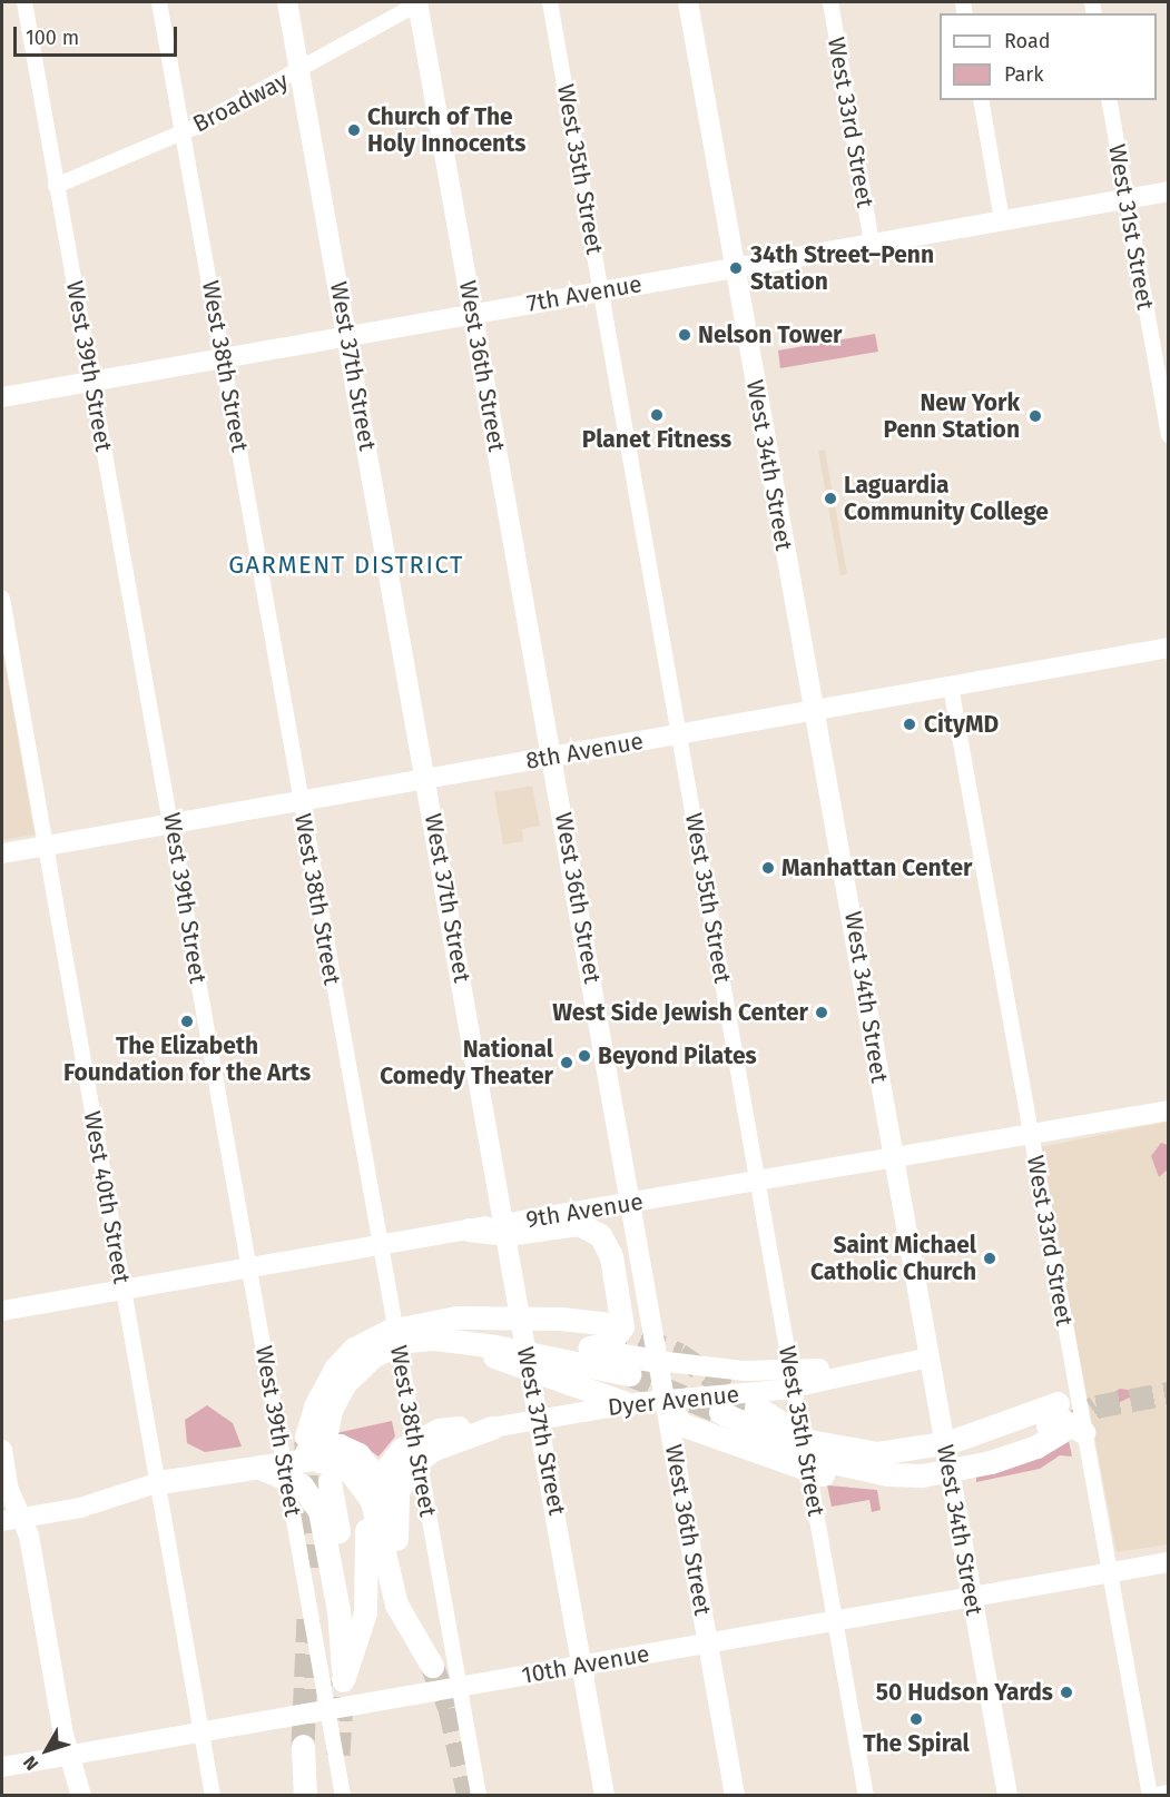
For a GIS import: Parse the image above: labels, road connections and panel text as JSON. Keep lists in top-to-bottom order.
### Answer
{
  "streets": {
    "main road": [
      "7th Avenue",
      "West 37th Street",
      "West 36th Street",
      "West 34th Street",
      "8th Avenue",
      "9th Avenue",
      "Dyer Avenue",
      "10th Avenue"
    ],
    "street": [
      "Broadway",
      "West 33rd Street",
      "West 35th Street",
      "West 31st Street",
      "West 39th Street",
      "West 38th Street",
      "West 40th Street"
    ]
  },
  "crossings": [
    ["Broadway", "West 39th Street"],
    ["Broadway", "West 38th Street"],
    ["Broadway", "West 37th Street"],
    ["Broadway", "West 36th Street"],
    ["West 33rd Street", "7th Avenue"],
    ["West 33rd Street", "8th Avenue"],
    ["West 33rd Street", "9th Avenue"],
    ["West 33rd Street", "10th Avenue"],
    ["West 35th Street", "7th Avenue"],
    ["West 35th Street", "8th Avenue"],
    ["West 35th Street", "9th Avenue"],
    ["West 35th Street", "Dyer Avenue"],
    ["West 35th Street", "10th Avenue"],
    ["West 31st Street", "7th Avenue"],
    ["7th Avenue", "West 39th Street"],
    ["7th Avenue", "West 38th Street"],
    ["7th Avenue", "West 37th Street"],
    ["7th Avenue", "West 36th Street"],
    ["7th Avenue", "West 34th Street"],
    ["West 39th Street", "8th Avenue"],
    ["West 39th Street", "10th Avenue"],
    ["West 38th Street", "8th Avenue"],
    ["West 38th Street", "10th Avenue"],
    ["West 37th Street", "8th Avenue"],
    ["West 37th Street", "9th Avenue"],
    ["West 37th Street", "10th Avenue"],
    ["West 36th Street", "8th Avenue"],
    ["West 36th Street", "9th Avenue"],
    ["West 36th Street", "Dyer Avenue"],
    ["West 36th Street", "10th Avenue"],
    ["West 34th Street", "8th Avenue"],
    ["West 34th Street", "9th Avenue"],
    ["West 34th Street", "Dyer Avenue"],
    ["West 34th Street", "10th Avenue"],
    ["8th Avenue", "West 40th Street"],
    ["West 40th Street", "10th Avenue"]
  ],
  "districts": ["GARMENT DISTRICT"],
  "places": [
    "Church of The Holy Innocents",
    "34th Street–Penn Station",
    "Nelson Tower",
    "Planet Fitness",
    "New York Penn Station",
    "Laguardia Community College",
    "CityMD",
    "Manhattan Center",
    "West Side Jewish Center",
    "The Elizabeth Foundation for the Arts",
    "Beyond Pilates",
    "National Comedy Theater",
    "Saint Michael Catholic Church",
    "50 Hudson Yards",
    "The Spiral"
  ],
  "legend": ["Road", "Park"],
  "scale_bar": "100 m",
  "north": "bottom left"
}
